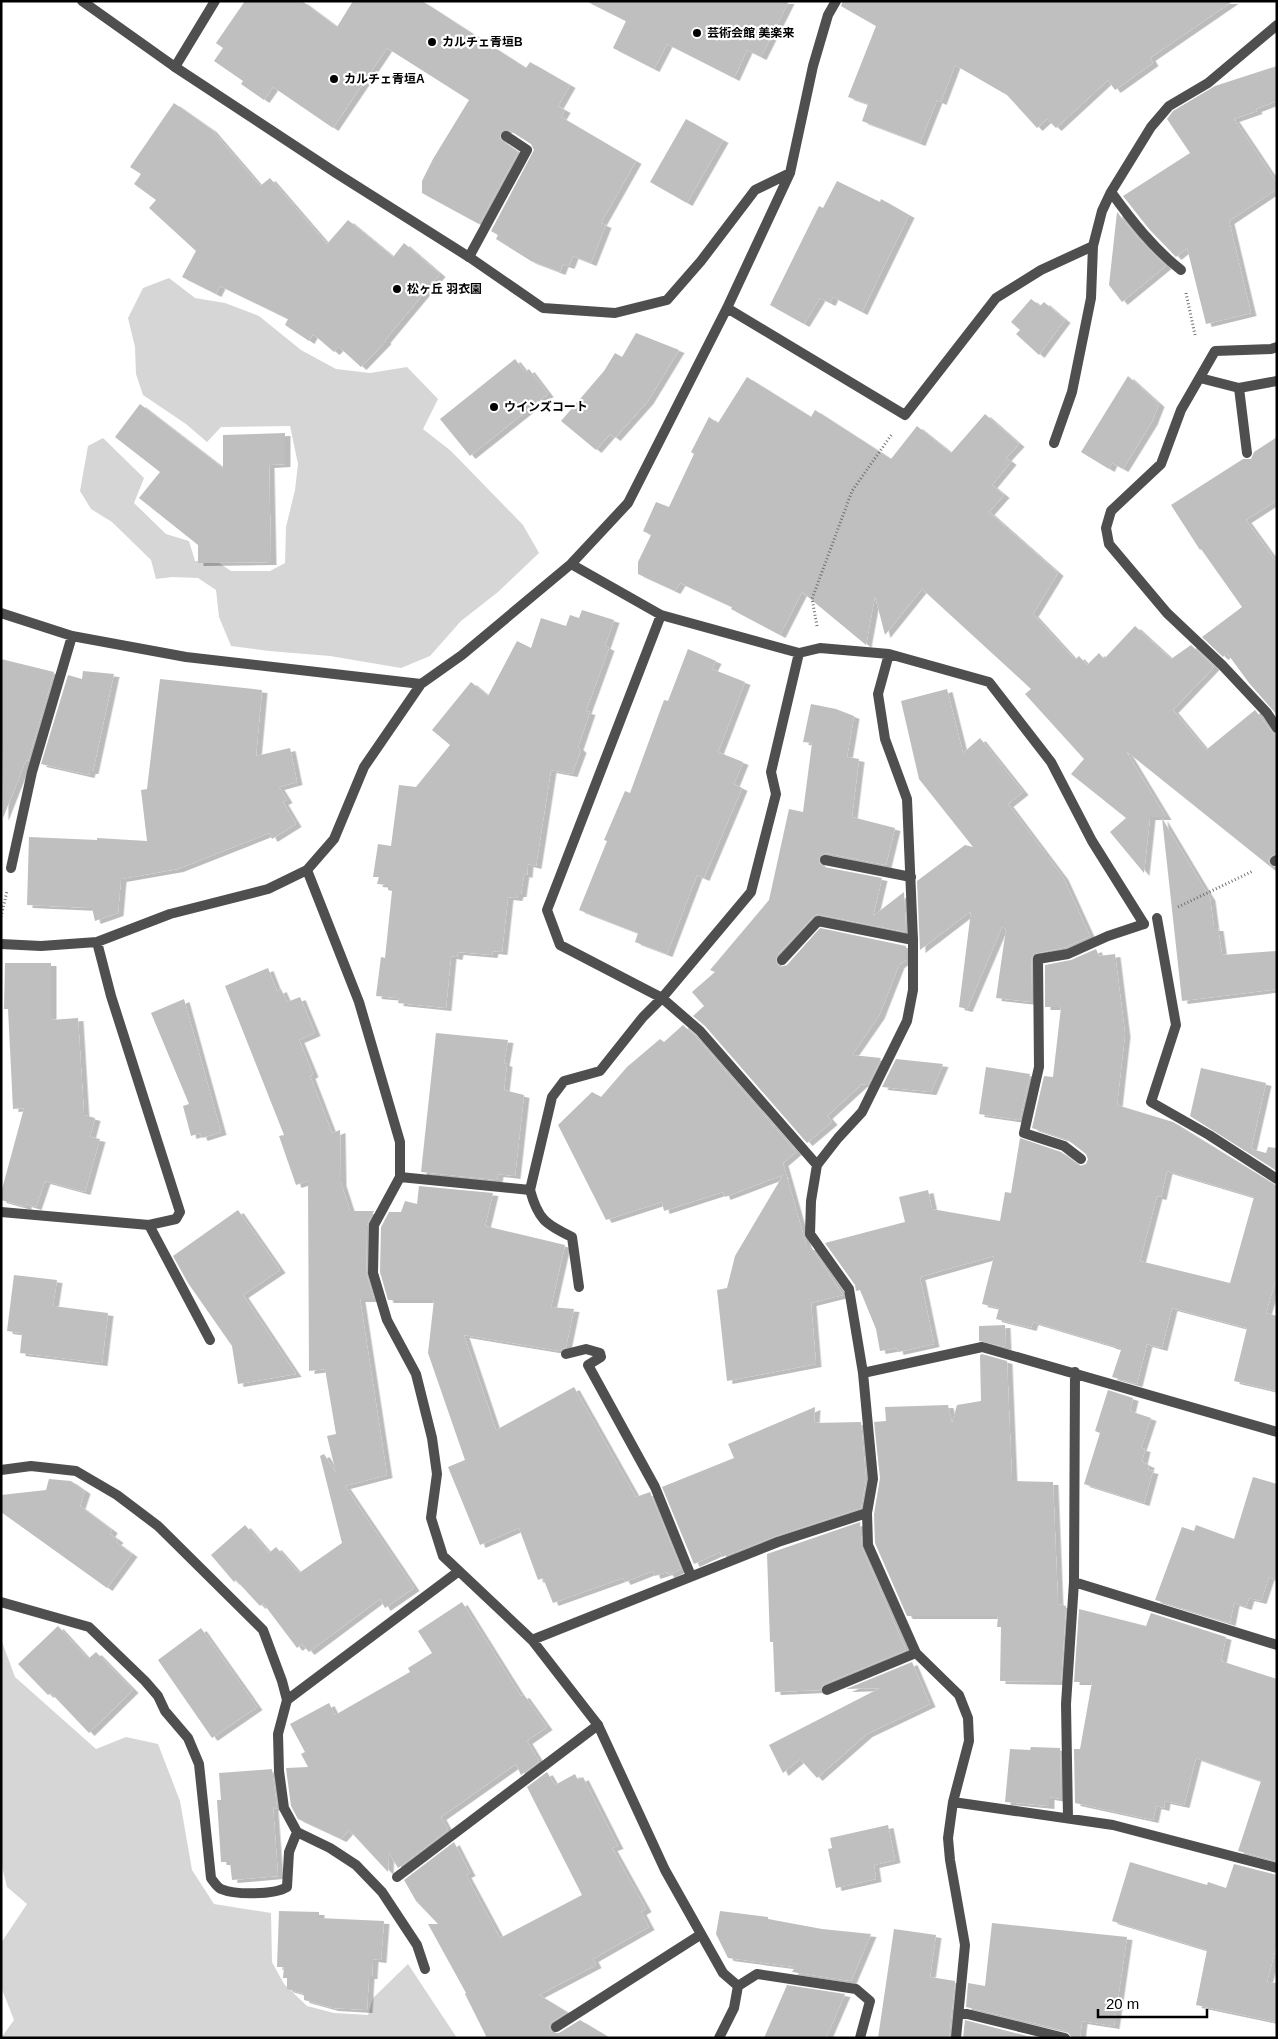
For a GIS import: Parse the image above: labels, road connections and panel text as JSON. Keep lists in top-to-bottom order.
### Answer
{
  "places": [
    "芸術会館 美楽来",
    "カルチェ青垣B",
    "カルチェ青垣A",
    "松ヶ丘 羽衣園",
    "ウインズコート"
  ],
  "scale_bar": "20 m"
}
